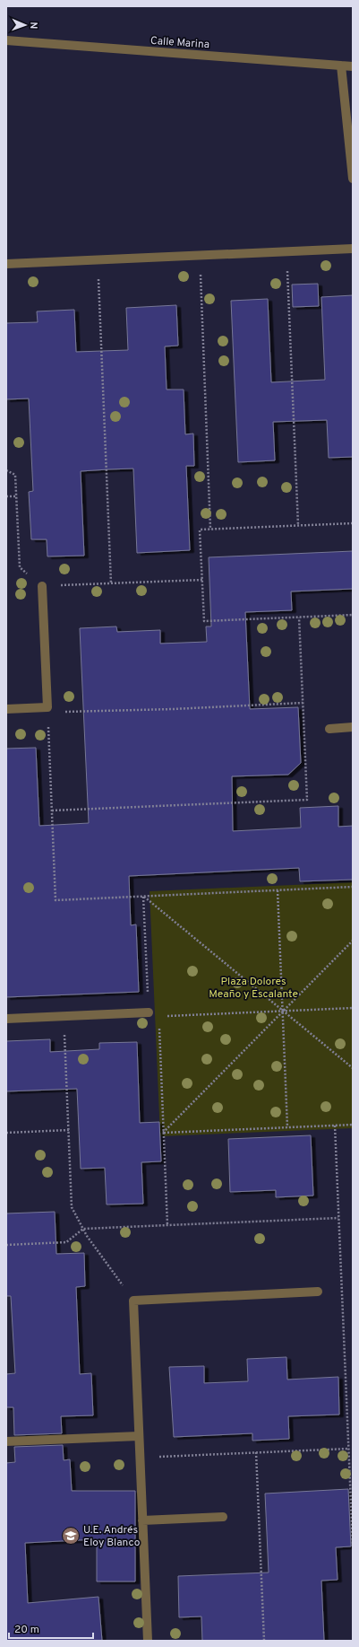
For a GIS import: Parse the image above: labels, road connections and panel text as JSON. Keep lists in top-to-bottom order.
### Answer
{
  "streets": {
    "street": ["Calle Marina"]
  },
  "parks": ["Plaza Dolores Meaño y Escalante"],
  "places": {
    "school or university": ["U.E. Andrés Eloy Blanco"]
  },
  "scale_bar": "20 m",
  "north": "right"
}
